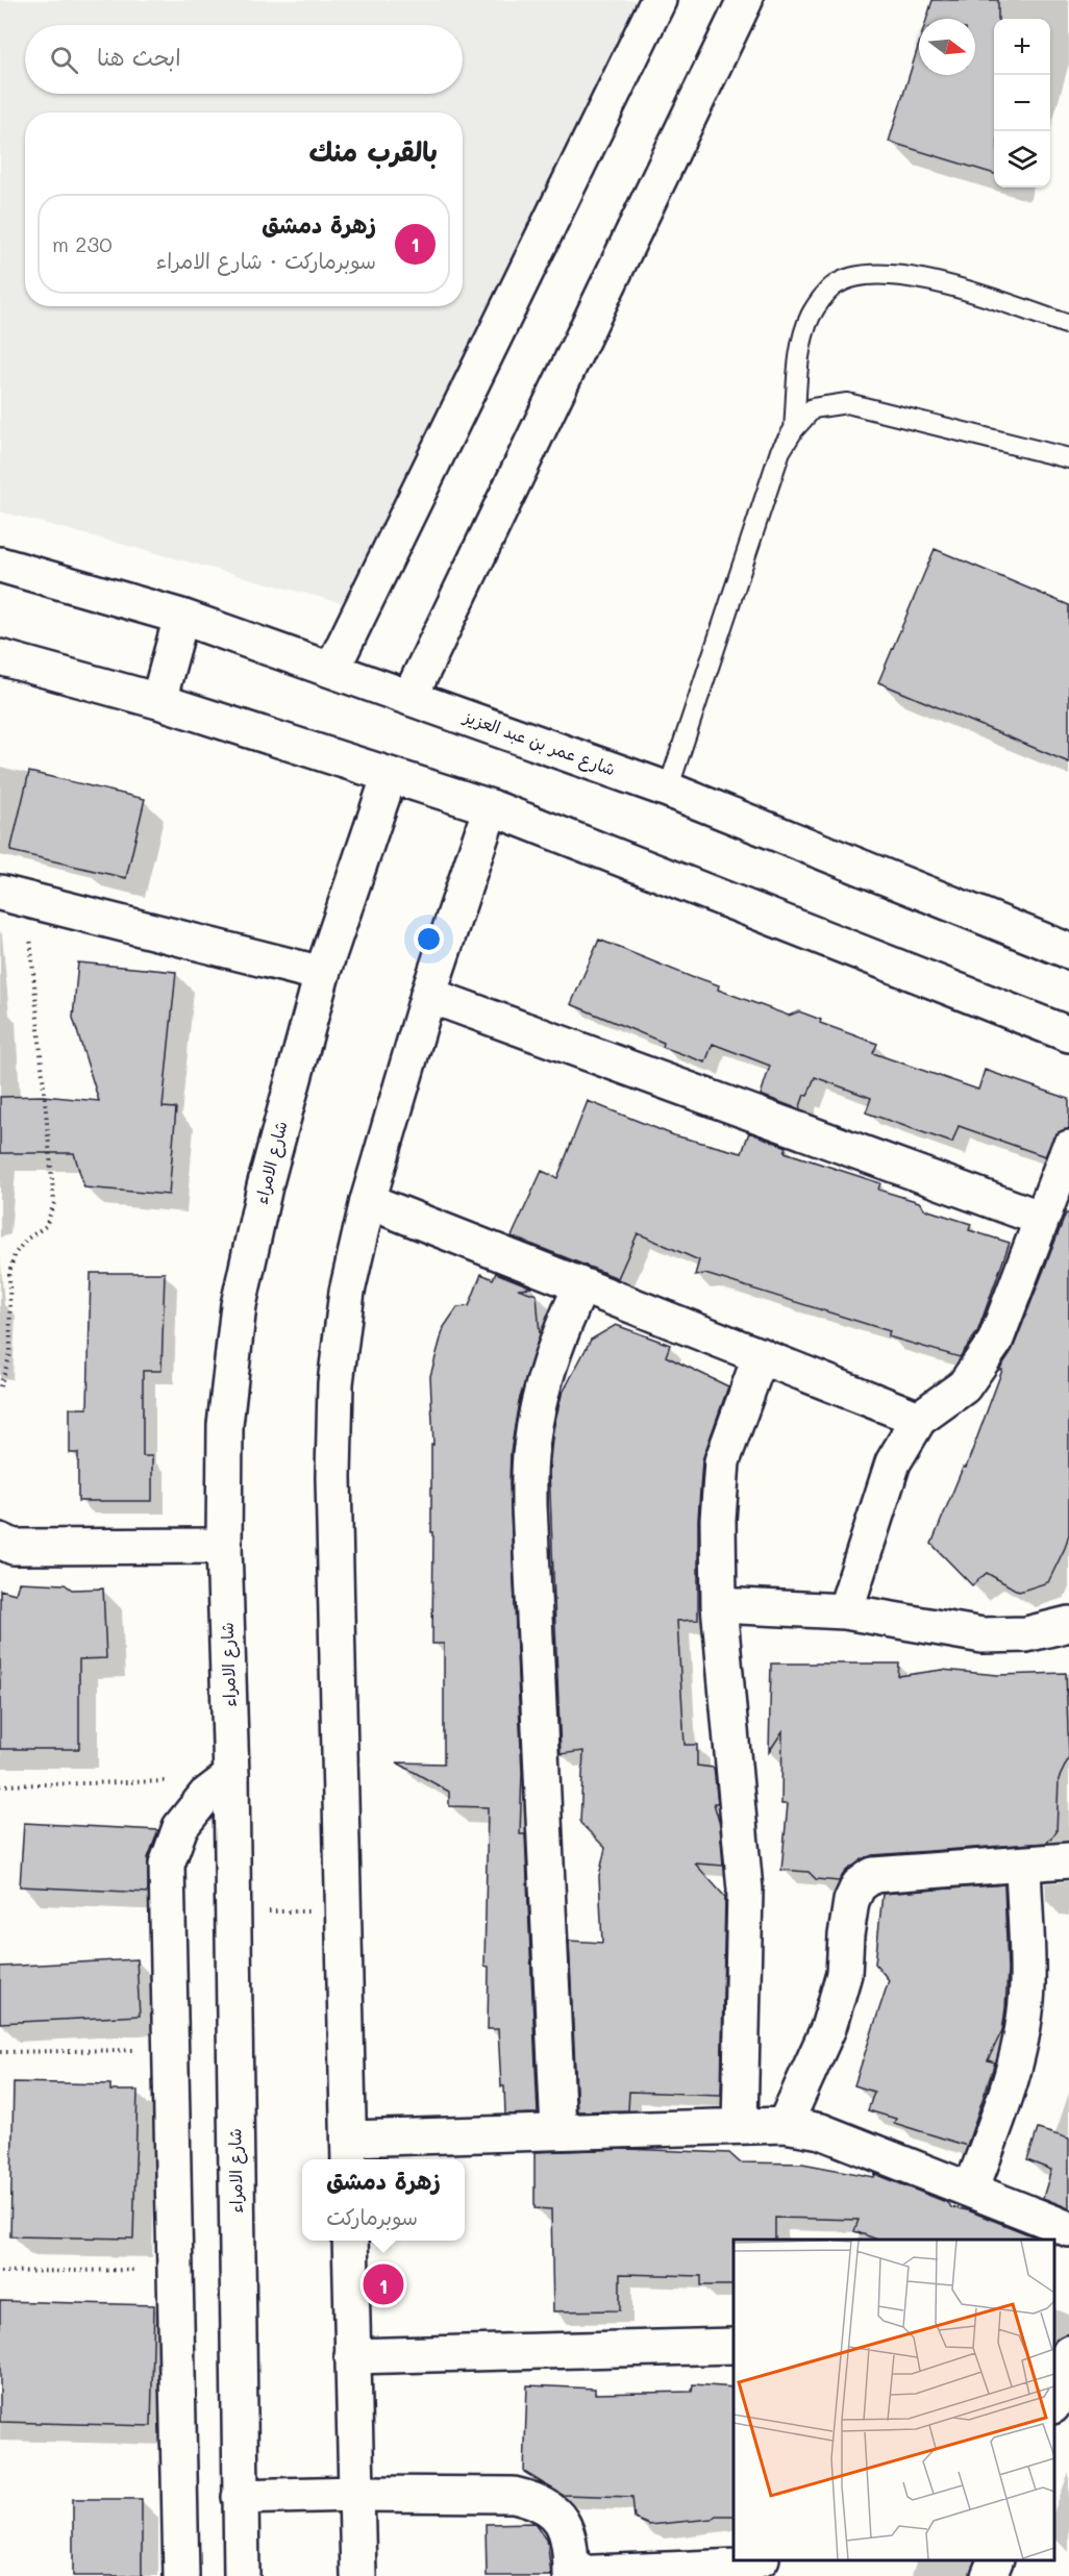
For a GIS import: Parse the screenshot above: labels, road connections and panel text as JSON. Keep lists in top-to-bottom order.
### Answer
{
  "streets": {
    "street": ["شارع عمر بن عبد العزيز", "شارع الامراء"]
  },
  "north": "right",
  "page": {
    "map_buttons": ["+", "−"],
    "search": "ابحث هنا",
    "heading": "بالقرب منك",
    "list": [
      {
        "mark": "1",
        "name": "زهرة دمشق",
        "note": "سوبرماركت · شارع الامراء",
        "value": "230 m"
      }
    ],
    "popup": ["زهرة دمشق", "سوبرماركت"],
    "pins": "1"
  }
}
